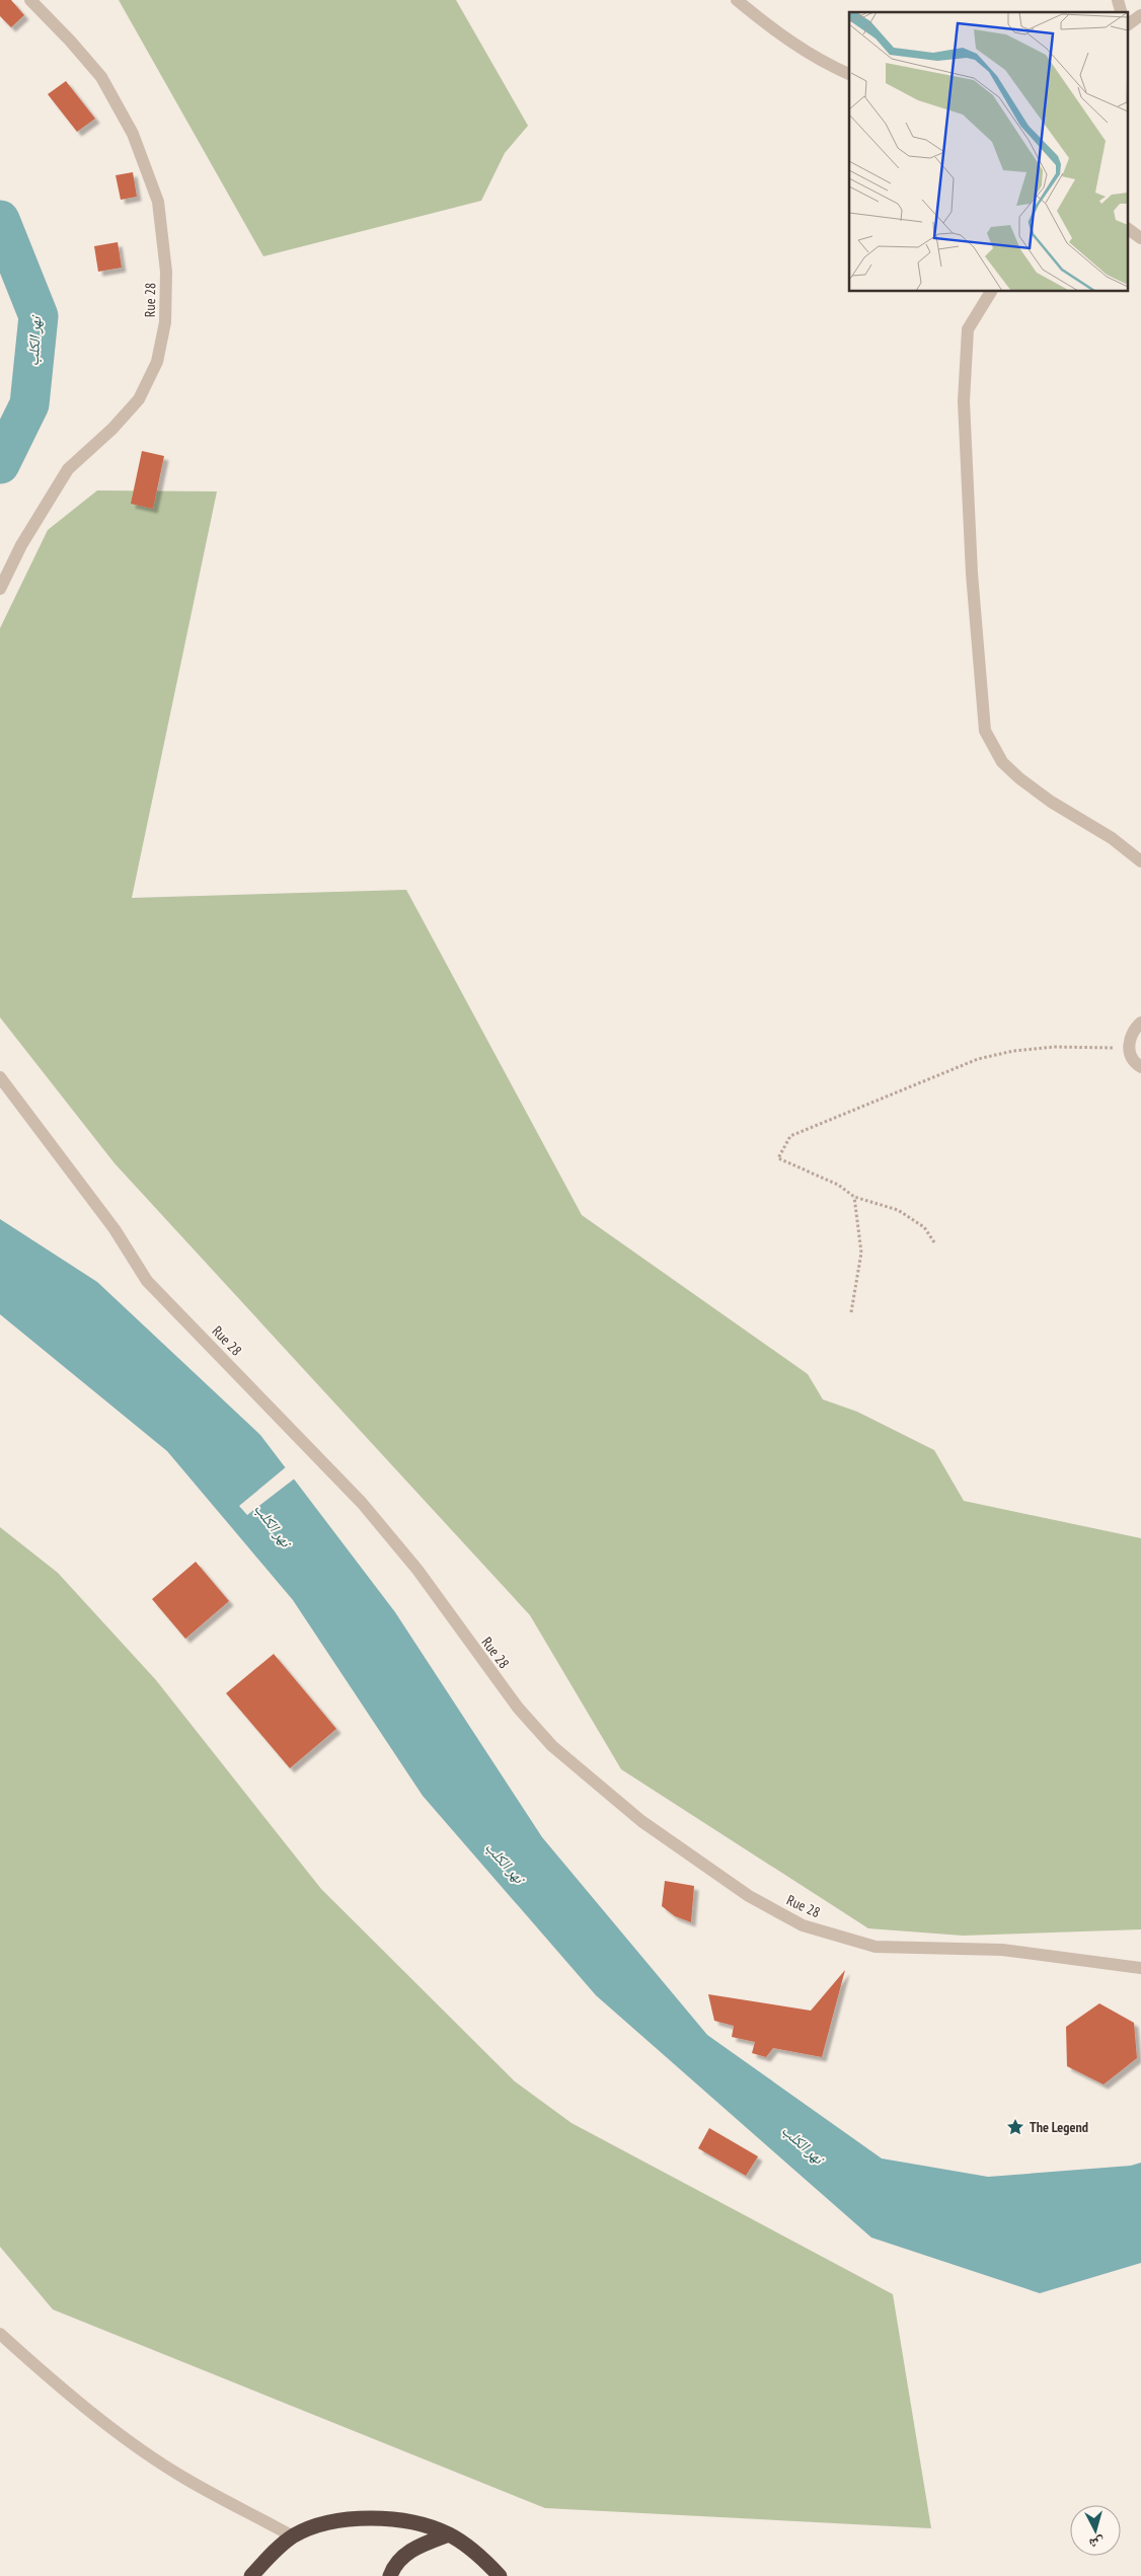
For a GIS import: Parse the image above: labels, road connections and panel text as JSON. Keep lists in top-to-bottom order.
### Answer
{
  "streets": {
    "street": ["Rue 28"]
  },
  "water": ["نهر الكلب"],
  "places": {
    "place": ["The Legend"]
  },
  "north": "bottom"
}
